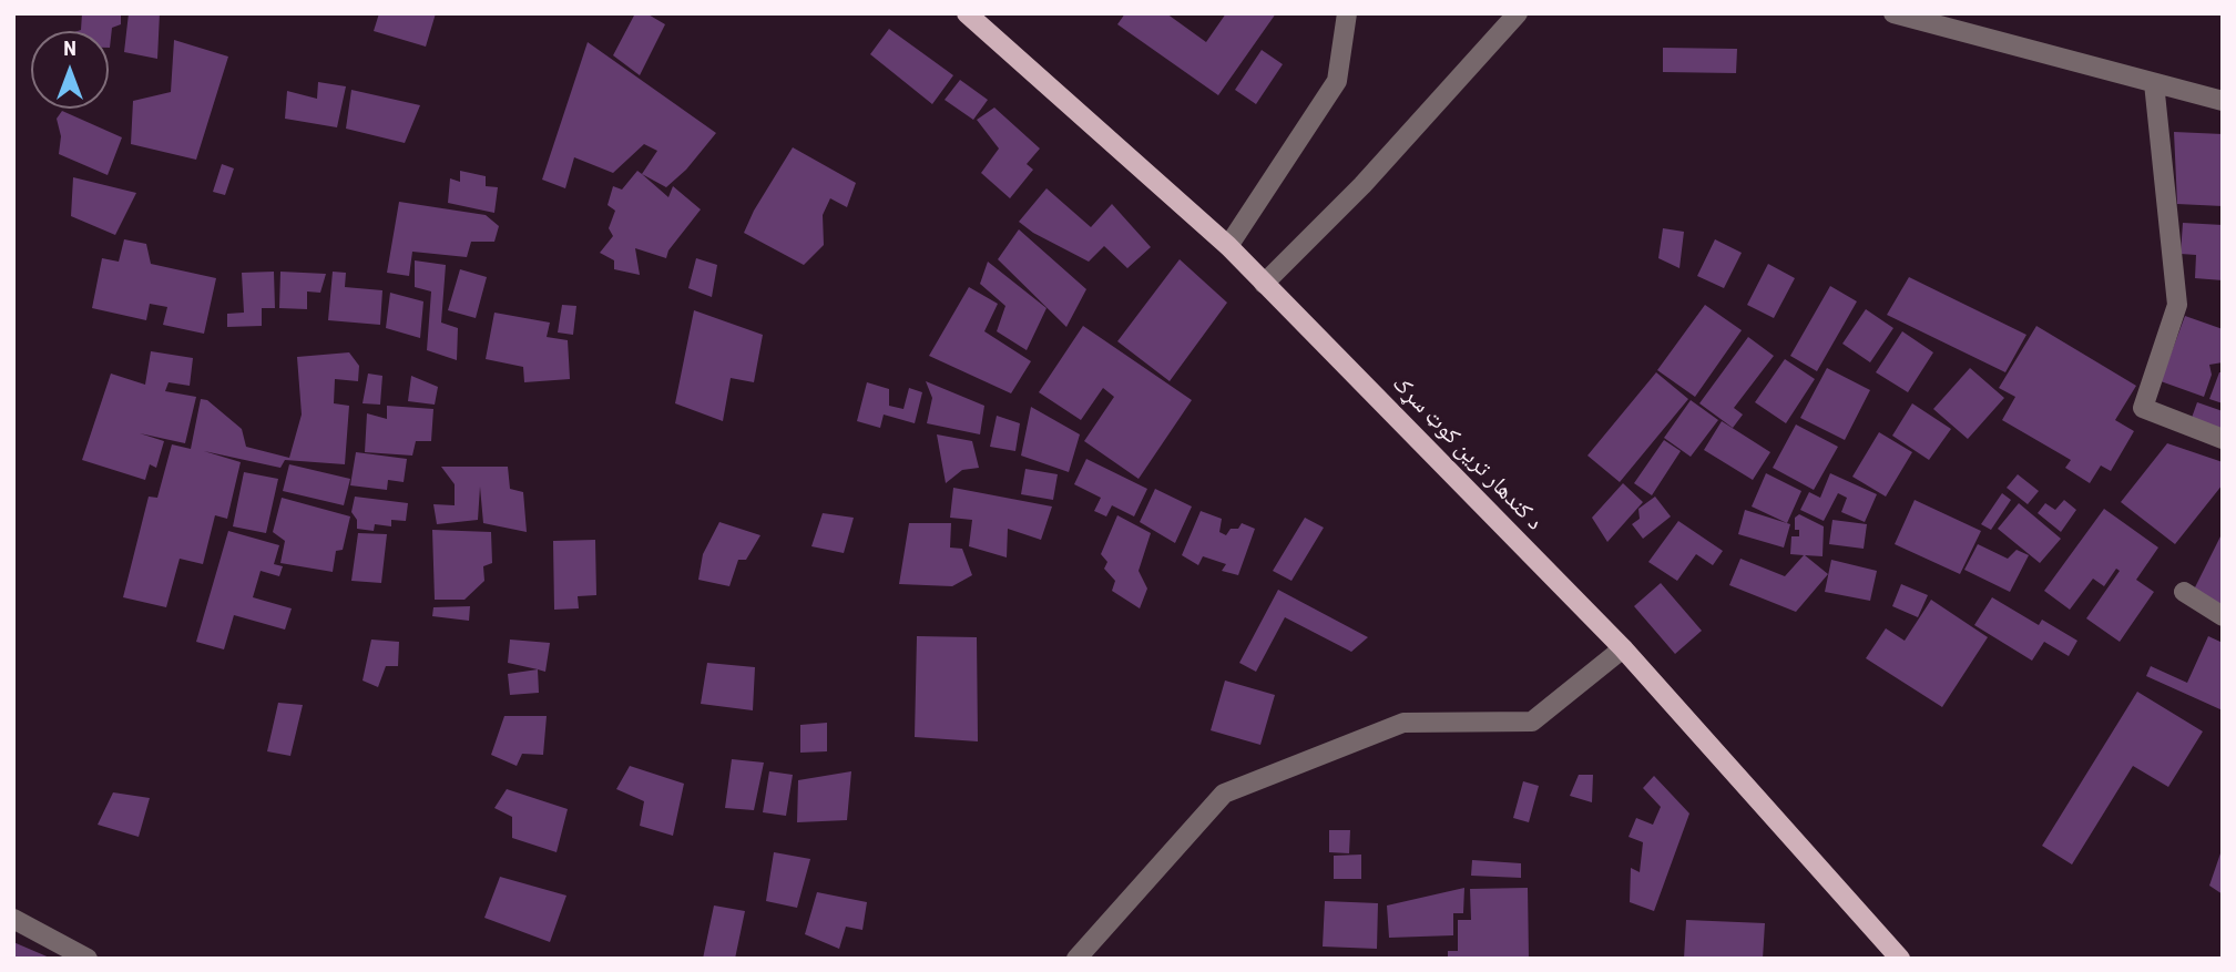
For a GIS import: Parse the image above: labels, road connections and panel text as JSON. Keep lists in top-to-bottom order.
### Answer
{
  "streets": {
    "main road": ["د کندهار ترين کوټ سړک"]
  },
  "north": "top"
}
